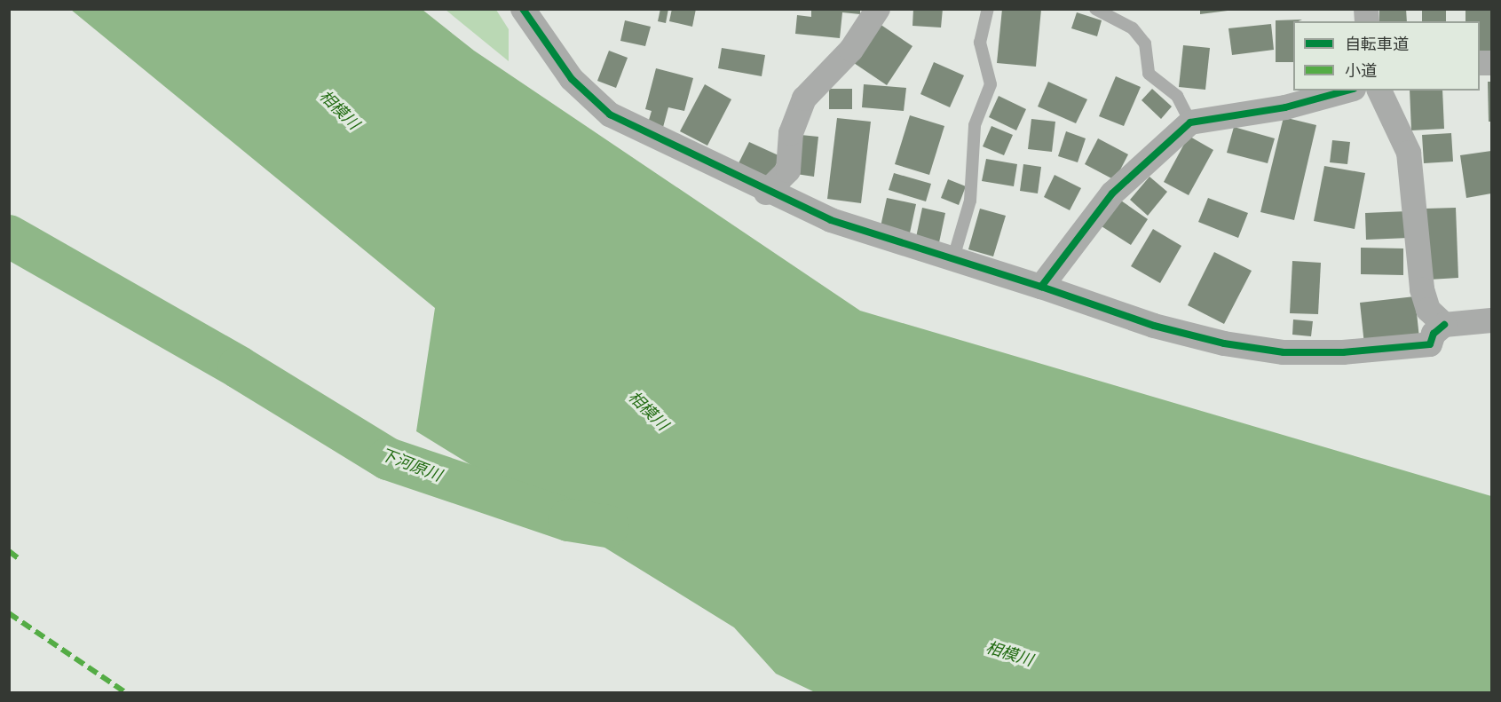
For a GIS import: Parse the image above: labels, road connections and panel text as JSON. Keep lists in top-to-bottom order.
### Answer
{
  "water": ["相模川", "下河原川"],
  "legend": ["自転車道", "小道"]
}
